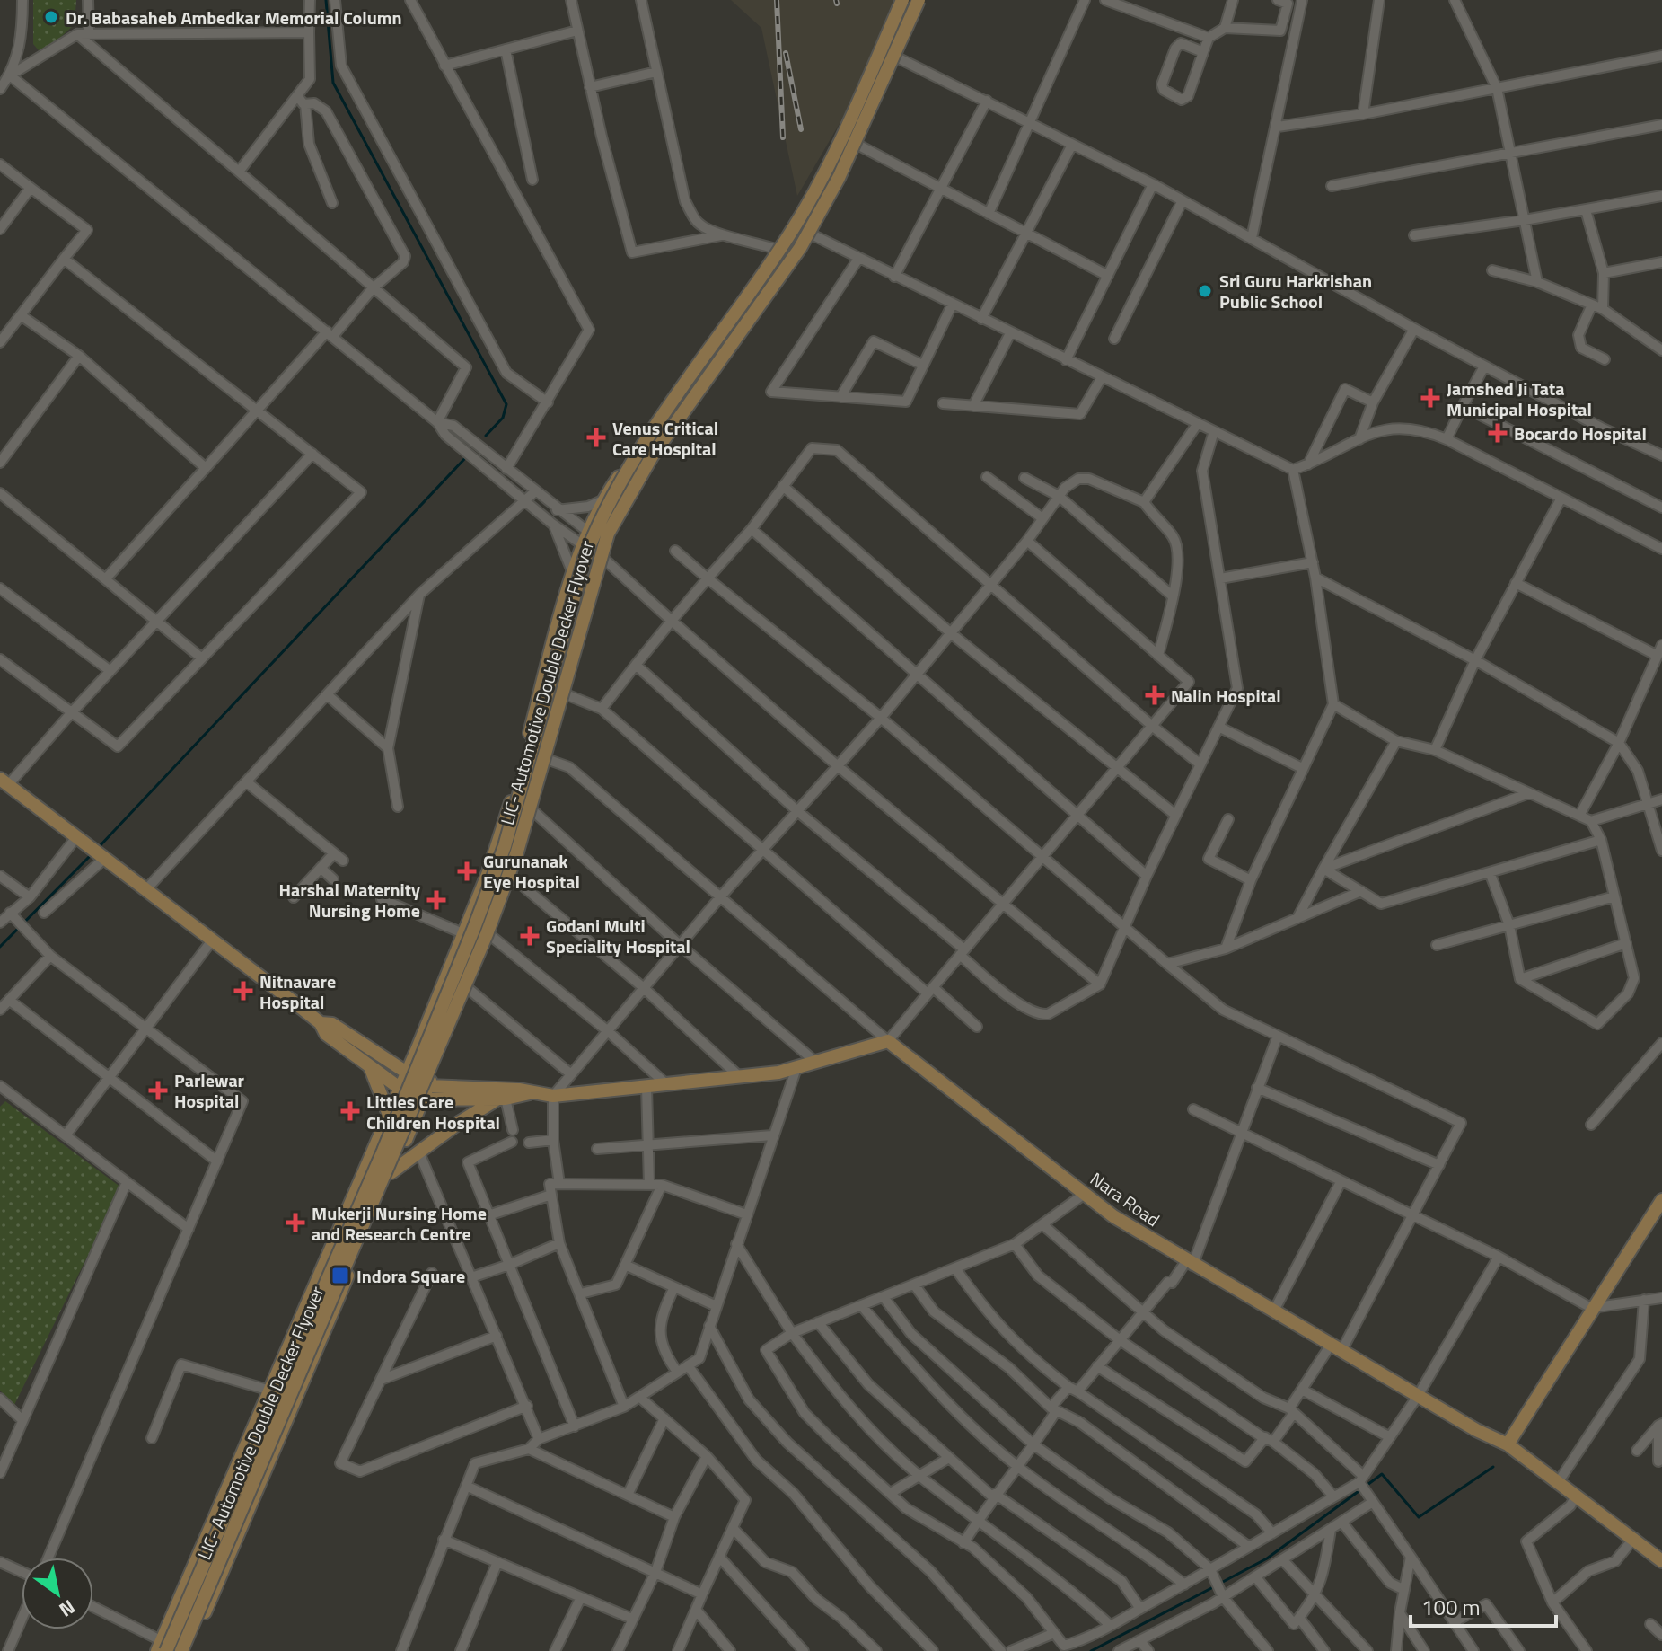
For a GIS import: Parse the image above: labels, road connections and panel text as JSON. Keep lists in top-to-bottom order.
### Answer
{
  "streets": {
    "main road": ["LIC- Automotive Double Decker Flyover", "Nara Road"]
  },
  "places": {
    "other": ["Dr. Babasaheb Ambedkar Memorial Column", "Sri Guru Harkrishan Public School"],
    "health": [
      "Jamshed Ji Tata Municipal Hospital",
      "Bocardo Hospital",
      "Venus Critical Care Hospital",
      "Nalin Hospital",
      "Gurunanak Eye Hospital",
      "Harshal Maternity Nursing Home",
      "Godani Multi Speciality Hospital",
      "Nitnavare Hospital",
      "Parlewar Hospital",
      "Littles Care Children Hospital",
      "Mukerji Nursing Home and Research Centre"
    ],
    "transit": ["Indora Square"]
  },
  "scale_bar": "100 m",
  "north": "bottom right"
}
